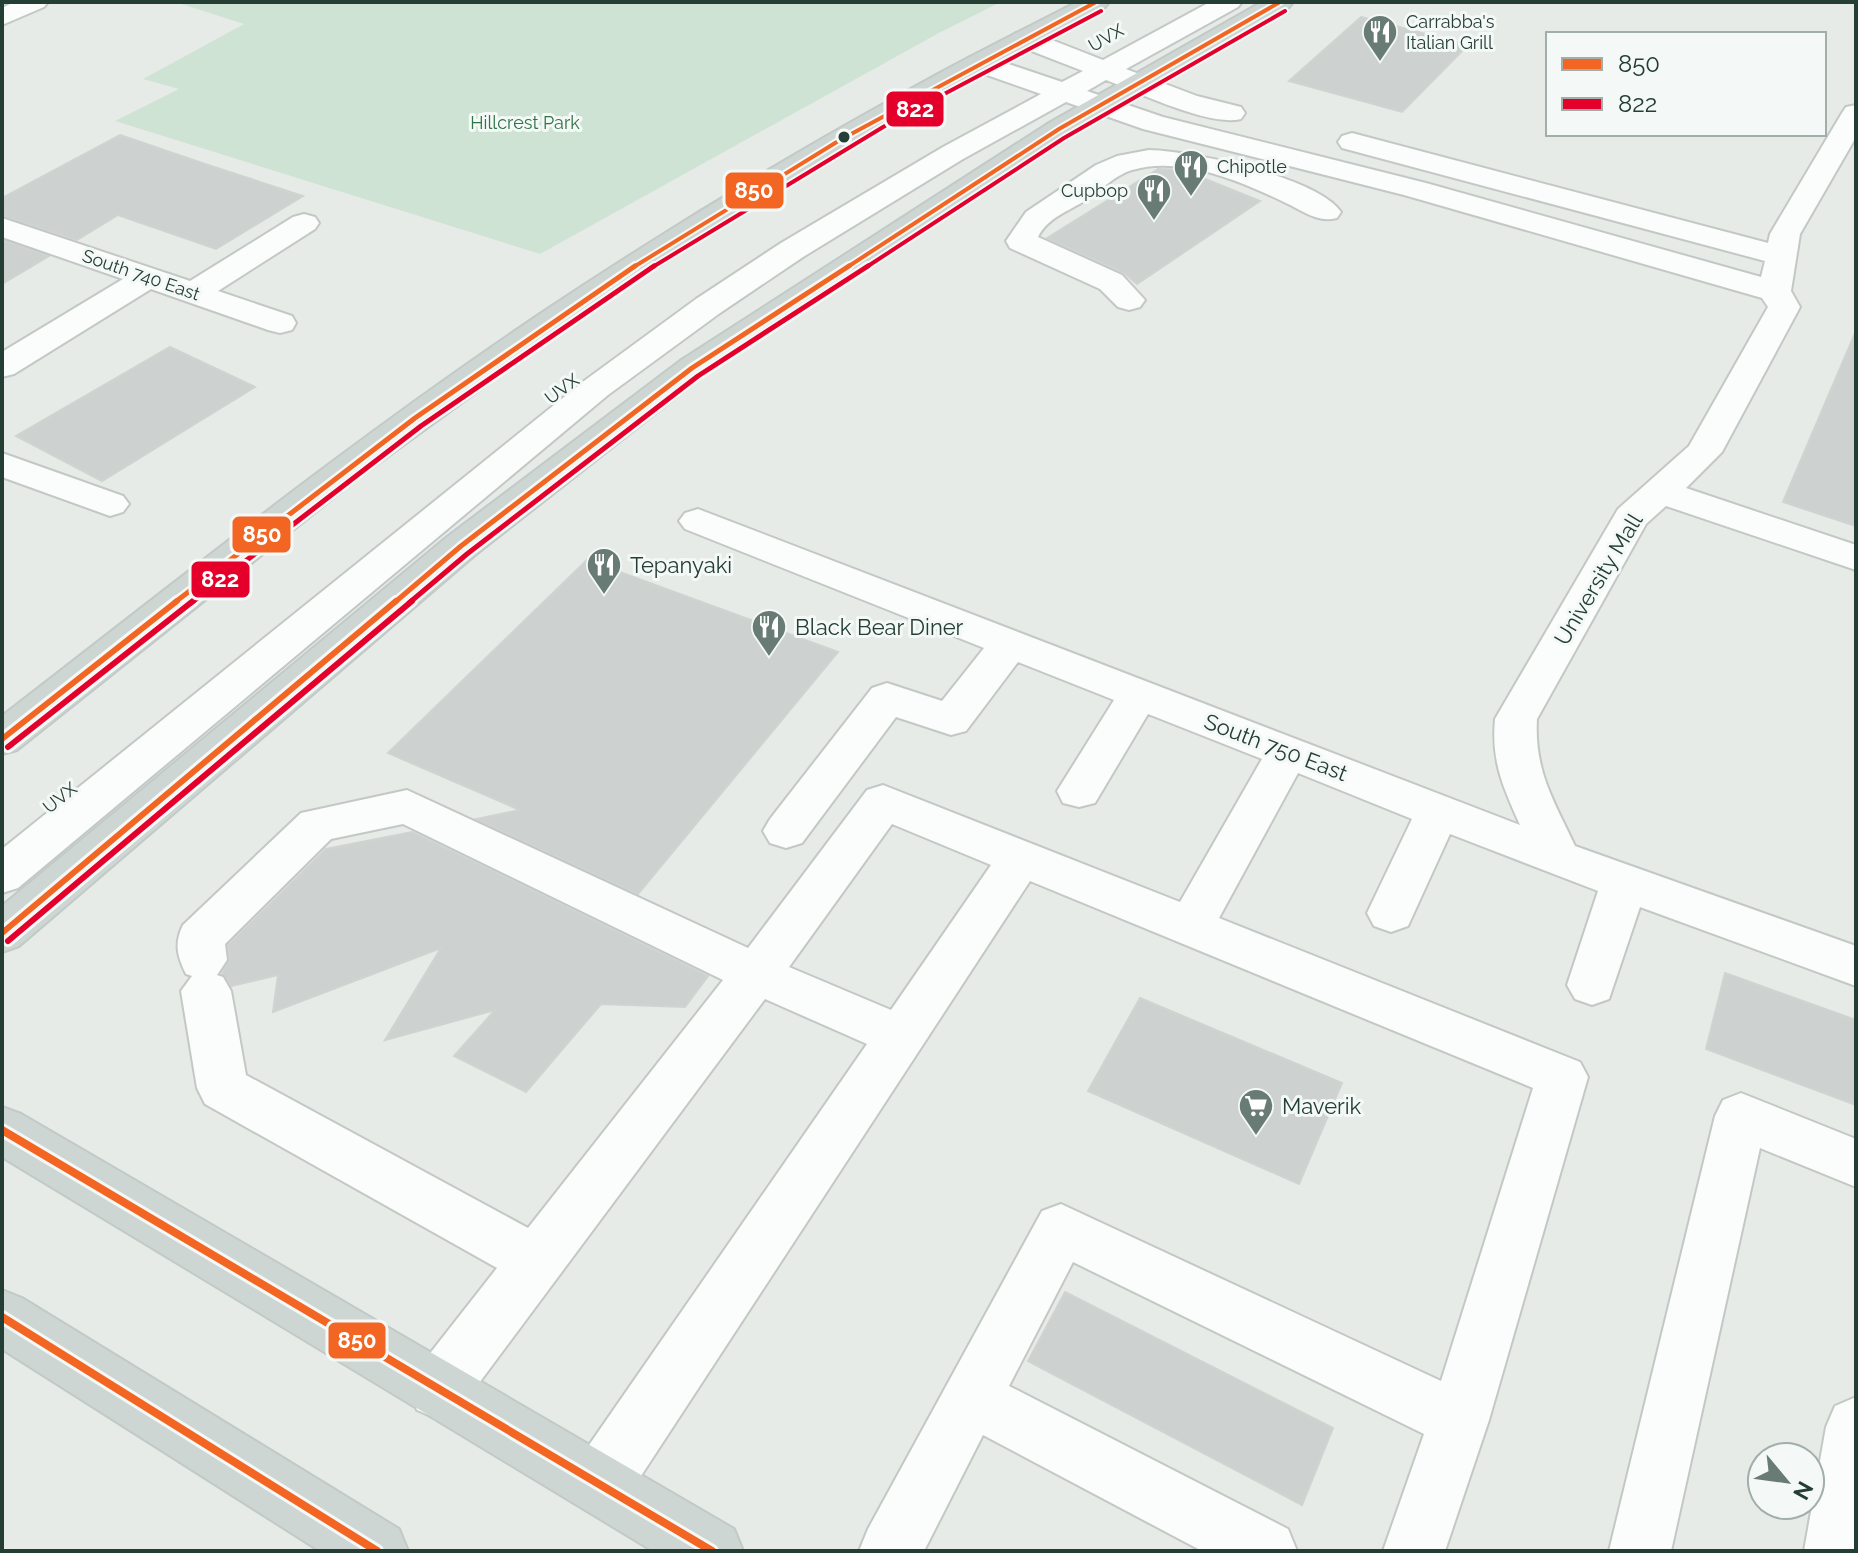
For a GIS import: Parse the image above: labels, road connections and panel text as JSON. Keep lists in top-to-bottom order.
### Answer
{
  "streets": {
    "street": [
      "UVX",
      "South 740 East",
      "University Mall",
      "South 750 East"
    ]
  },
  "crossings": [
    ["University Mall", "South 750 East"]
  ],
  "parks": ["Hillcrest Park"],
  "places": {
    "restaurant": [
      "Carrabba's Italian Grill",
      "Chipotle",
      "Cupbop",
      "Tepanyaki",
      "Black Bear Diner"
    ],
    "supermarket": ["Maverik"]
  },
  "lines": ["transit line 850", "transit line 822"],
  "legend": ["850", "822"],
  "north": "bottom right"
}
